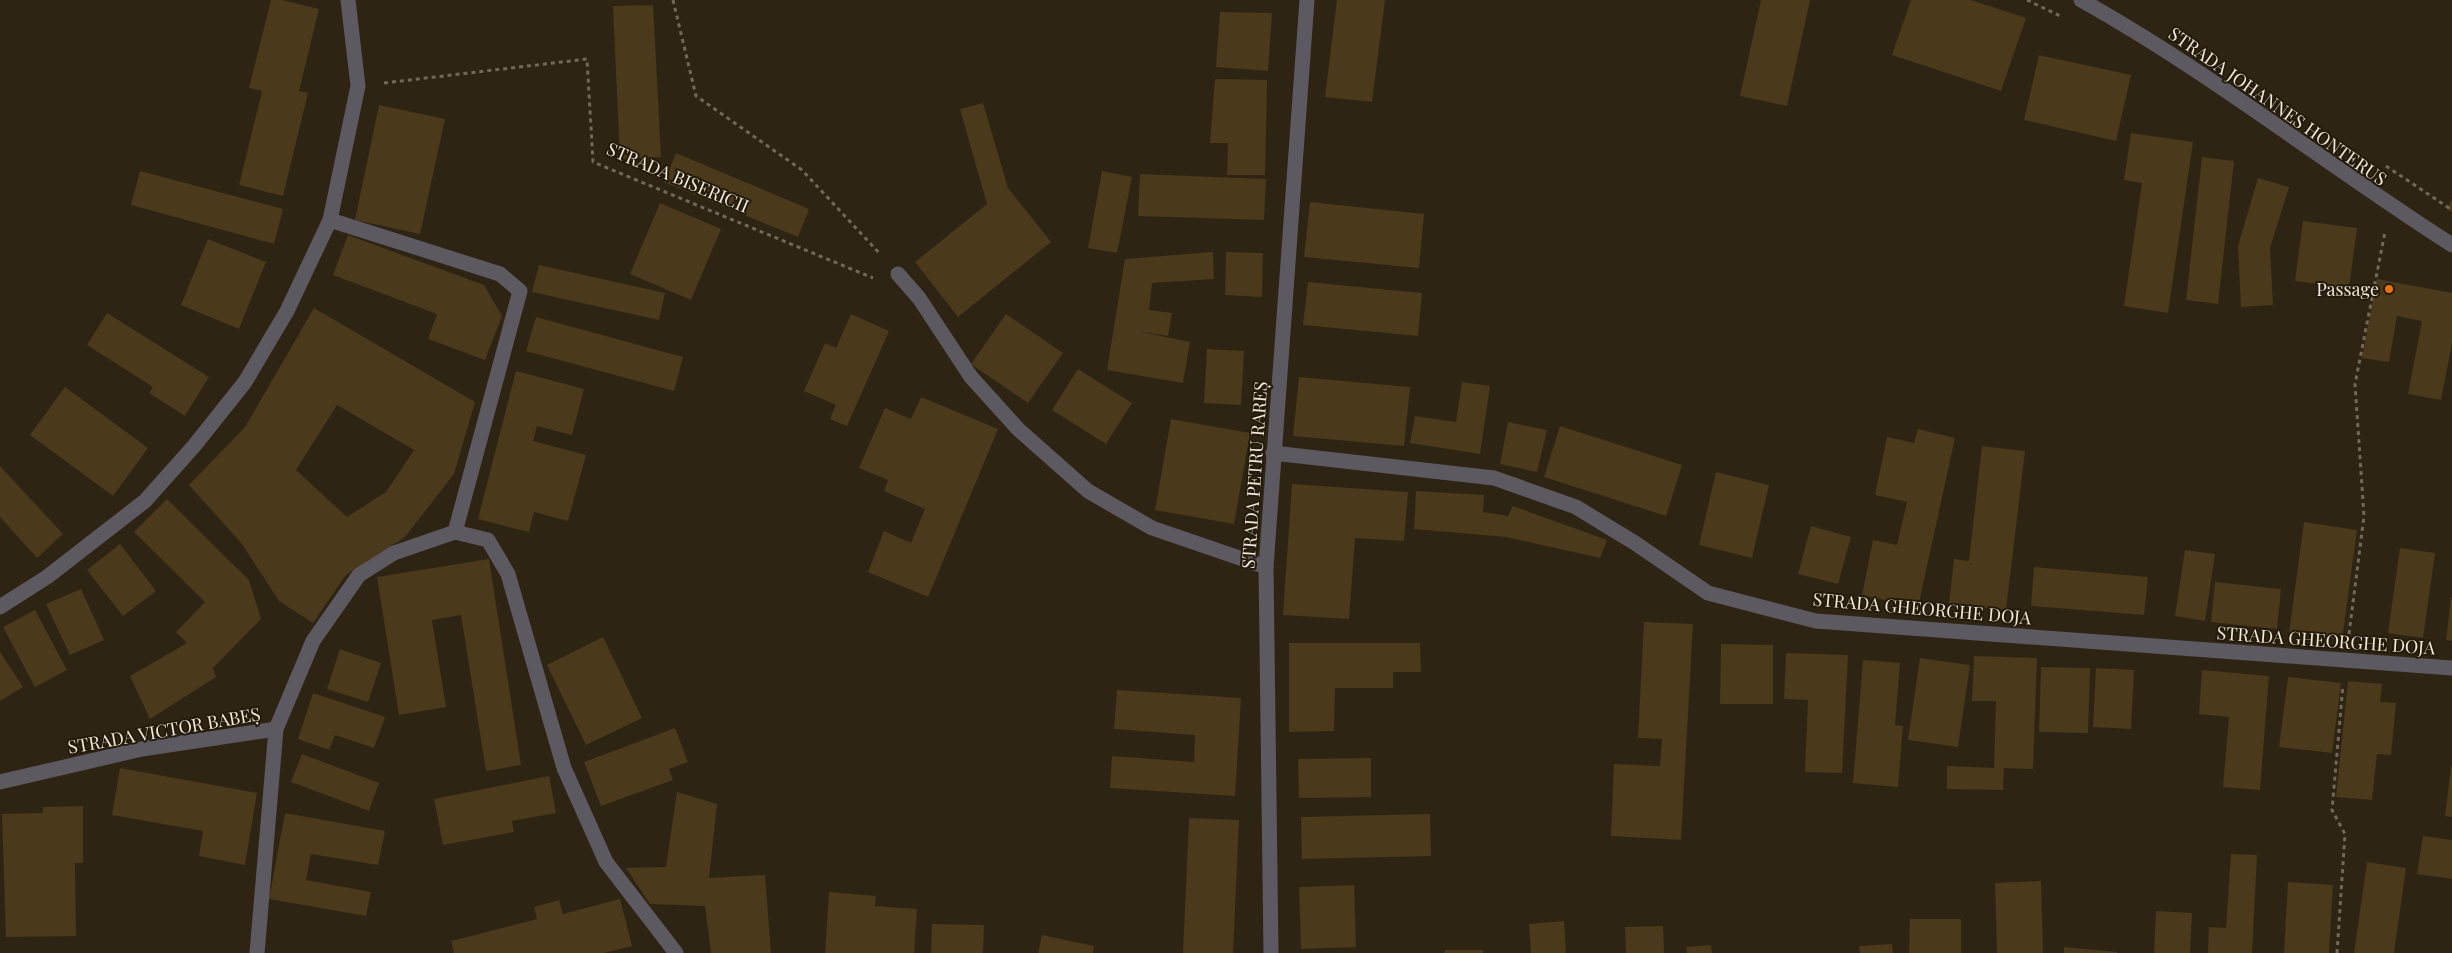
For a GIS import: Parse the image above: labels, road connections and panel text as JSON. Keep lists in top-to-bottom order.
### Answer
{
  "streets": {
    "street": [
      "STRADA JOHANNES HONTERUS",
      "STRADA PETRU RAREȘ",
      "STRADA GHEORGHE DOJA",
      "STRADA VICTOR BABEȘ"
    ],
    "path": ["STRADA BISERICII"]
  },
  "crossings": [
    ["STRADA PETRU RAREȘ", "STRADA GHEORGHE DOJA"]
  ],
  "places": ["Passage"]
}
